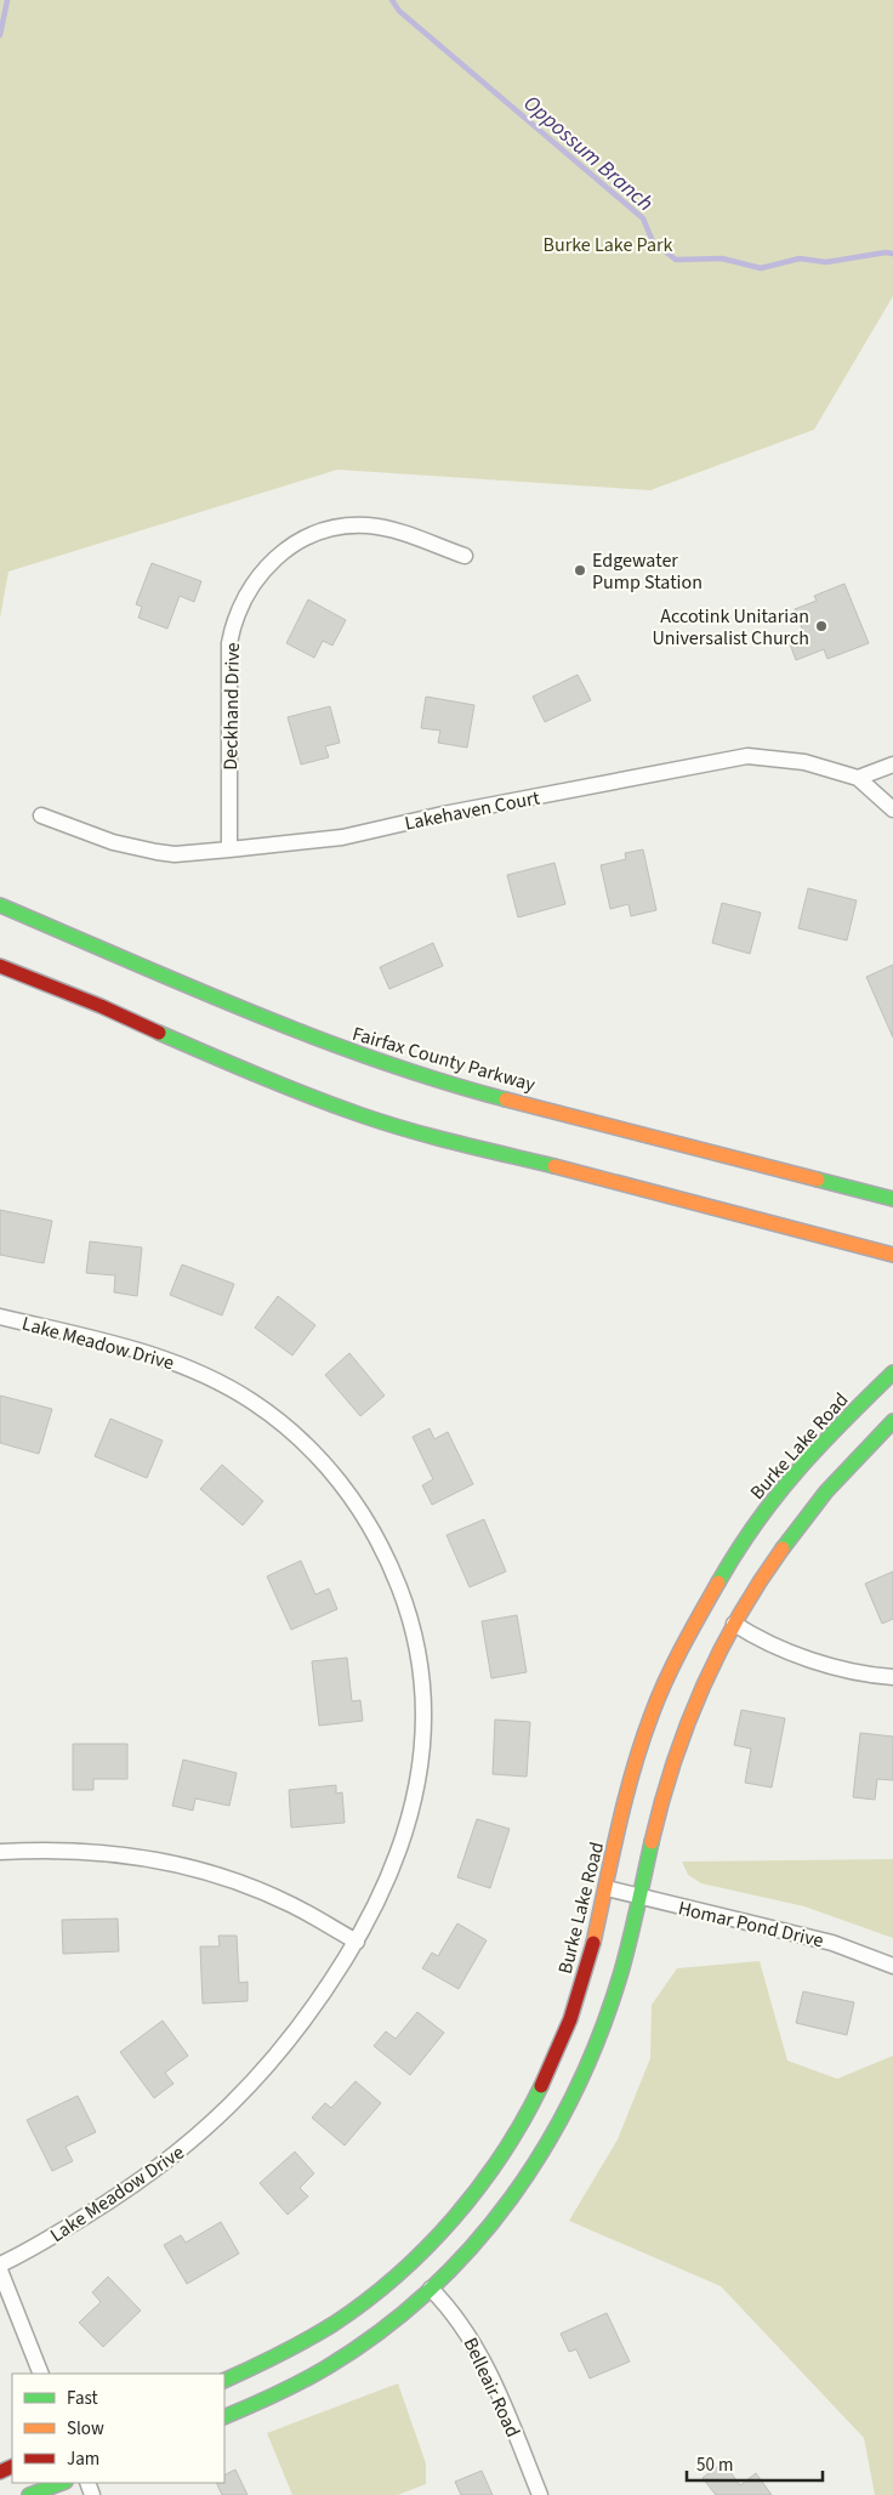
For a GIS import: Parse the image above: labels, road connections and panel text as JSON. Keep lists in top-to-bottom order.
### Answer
{
  "streets": {
    "main road": ["Fairfax County Parkway", "Burke Lake Road"],
    "street": [
      "Deckhand Drive",
      "Lakehaven Court",
      "Lake Meadow Drive",
      "Homar Pond Drive",
      "Belleair Road"
    ]
  },
  "crossings": [
    ["Deckhand Drive", "Lakehaven Court"],
    ["Burke Lake Road", "Homar Pond Drive"]
  ],
  "water": ["Oppossum Branch"],
  "parks": ["Burke Lake Park"],
  "places": ["Edgewater Pump Station", "Accotink Unitarian Universalist Church"],
  "legend": ["Fast", "Slow", "Jam"],
  "scale_bar": "50 m"
}
